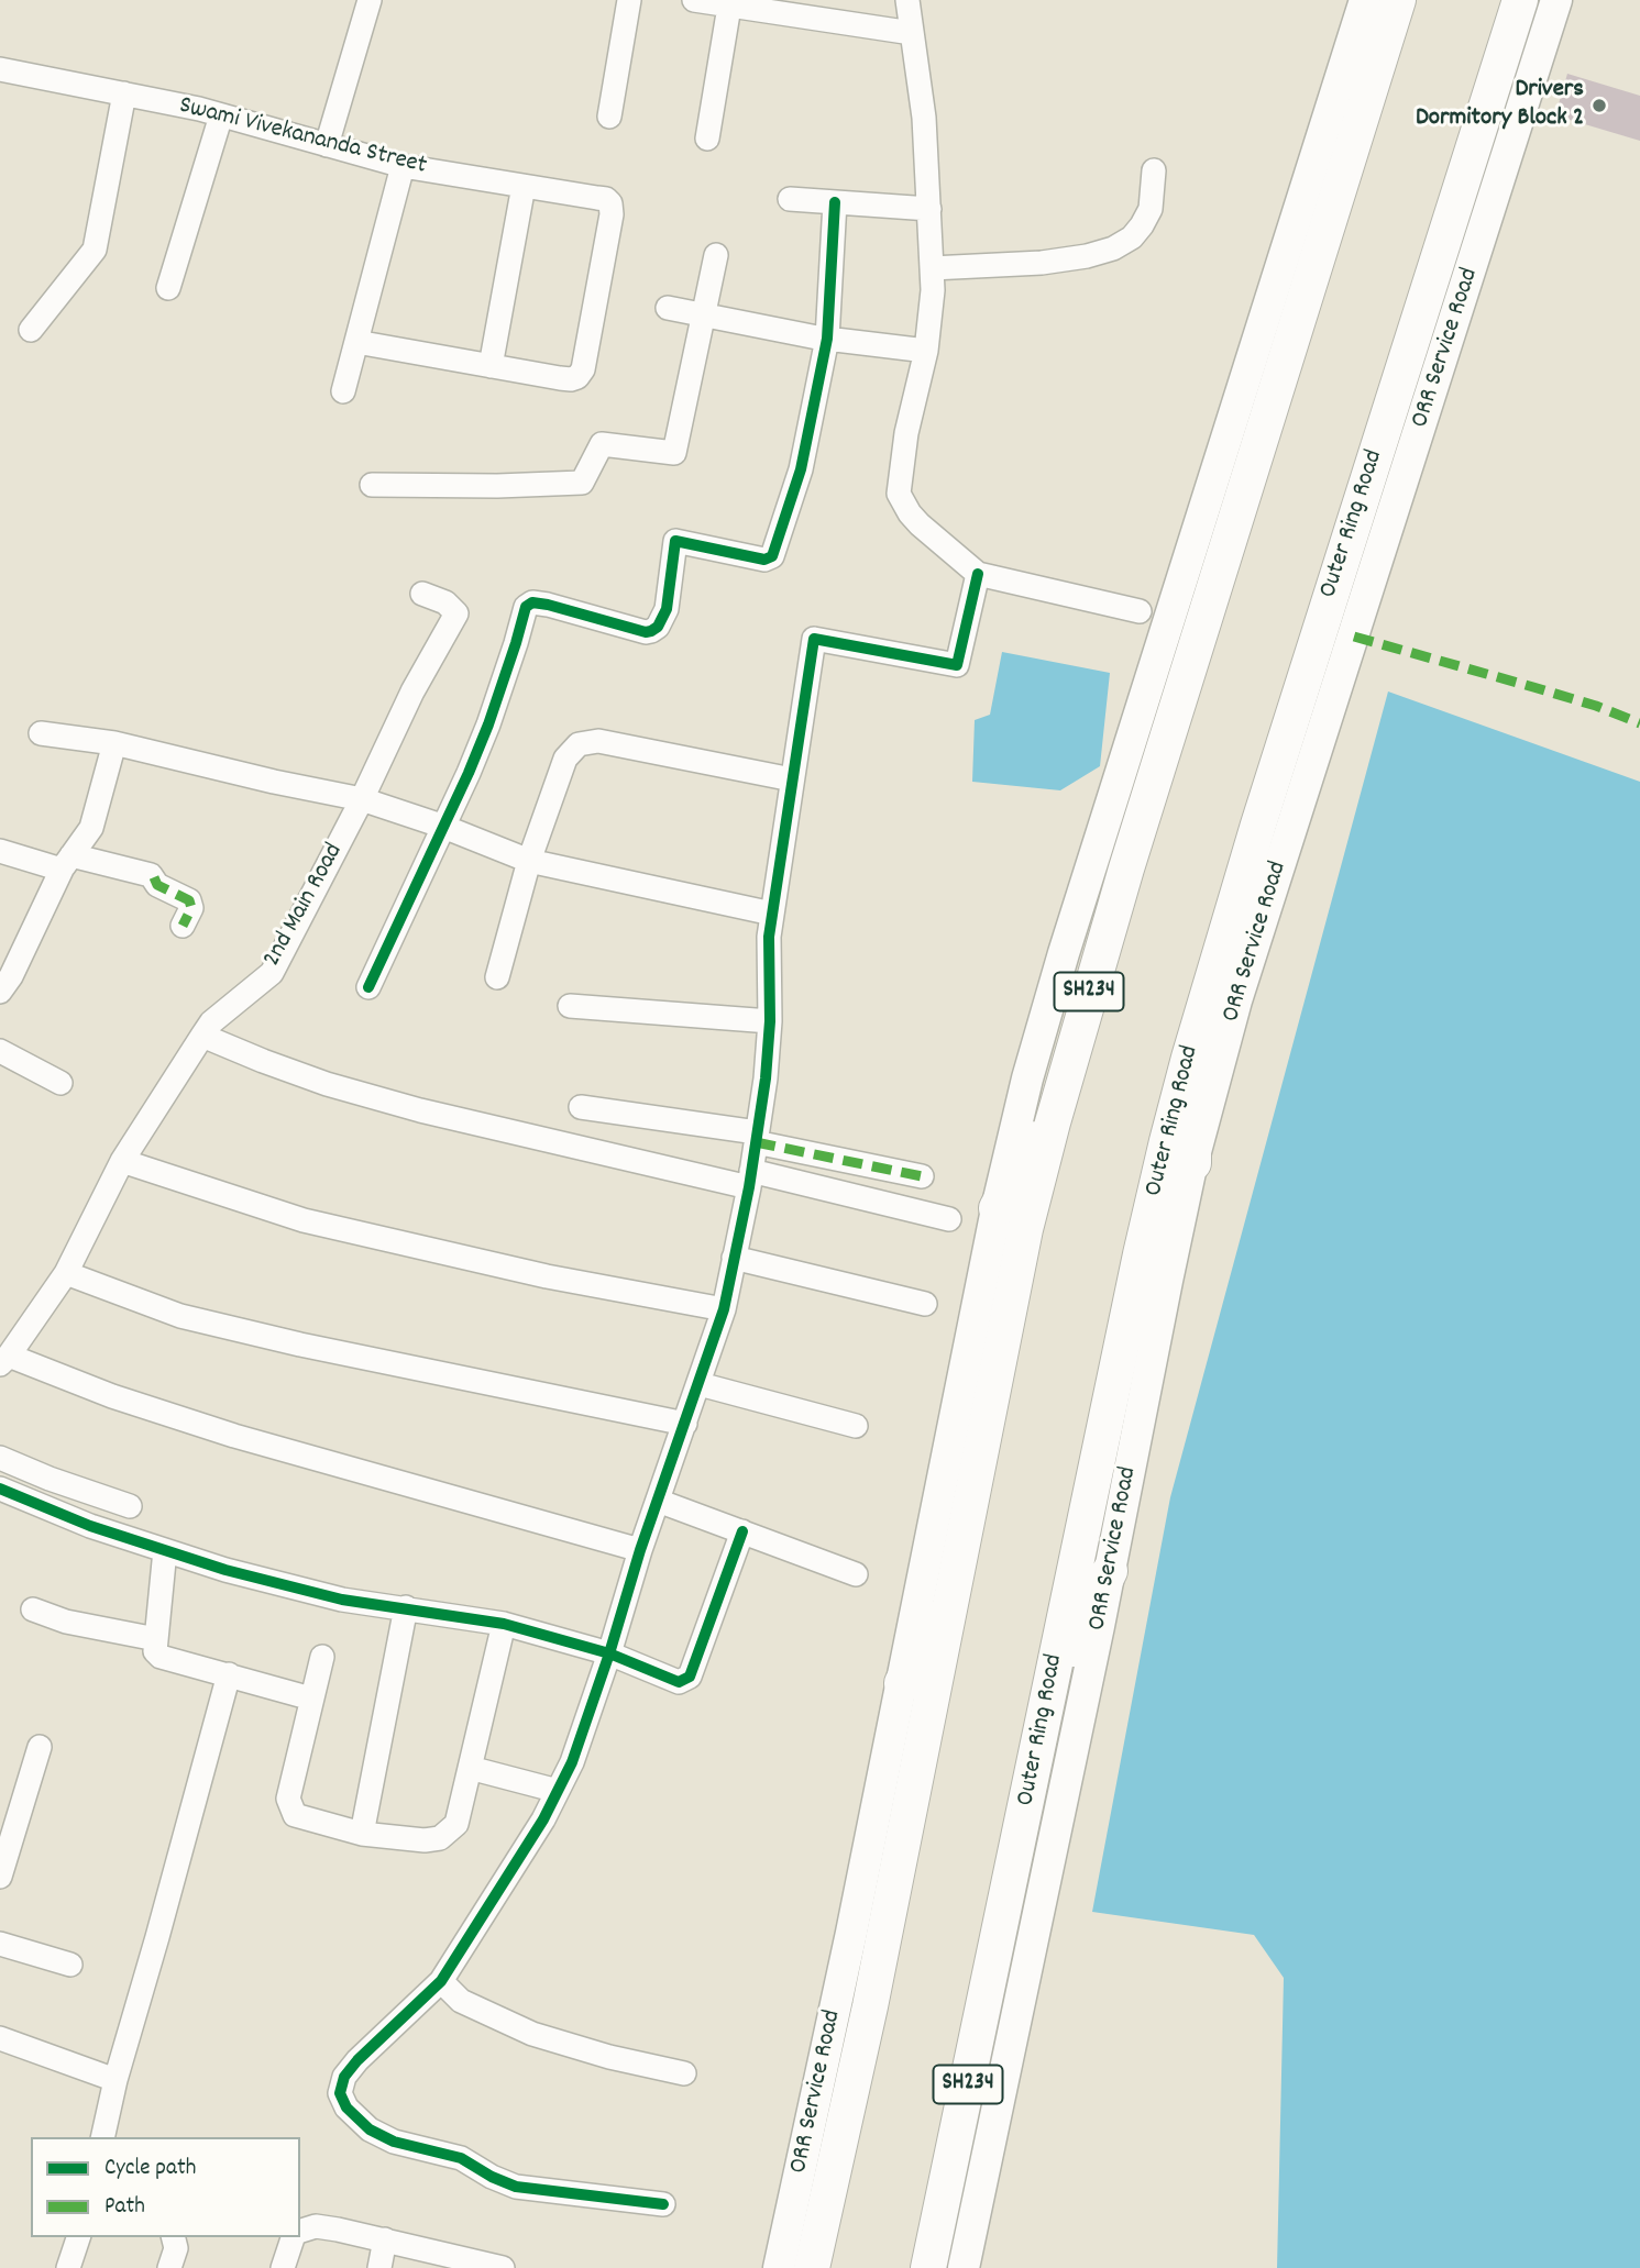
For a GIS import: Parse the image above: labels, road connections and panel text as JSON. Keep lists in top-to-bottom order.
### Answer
{
  "streets": {
    "highway": ["Outer Ring Road", "SH234"],
    "main road": ["ORR Service Road"],
    "street": ["Swami Vivekananda Street", "2nd Main Road"]
  },
  "places": ["Drivers Dormitory Block 2"],
  "legend": ["Cycle path", "Path"]
}
